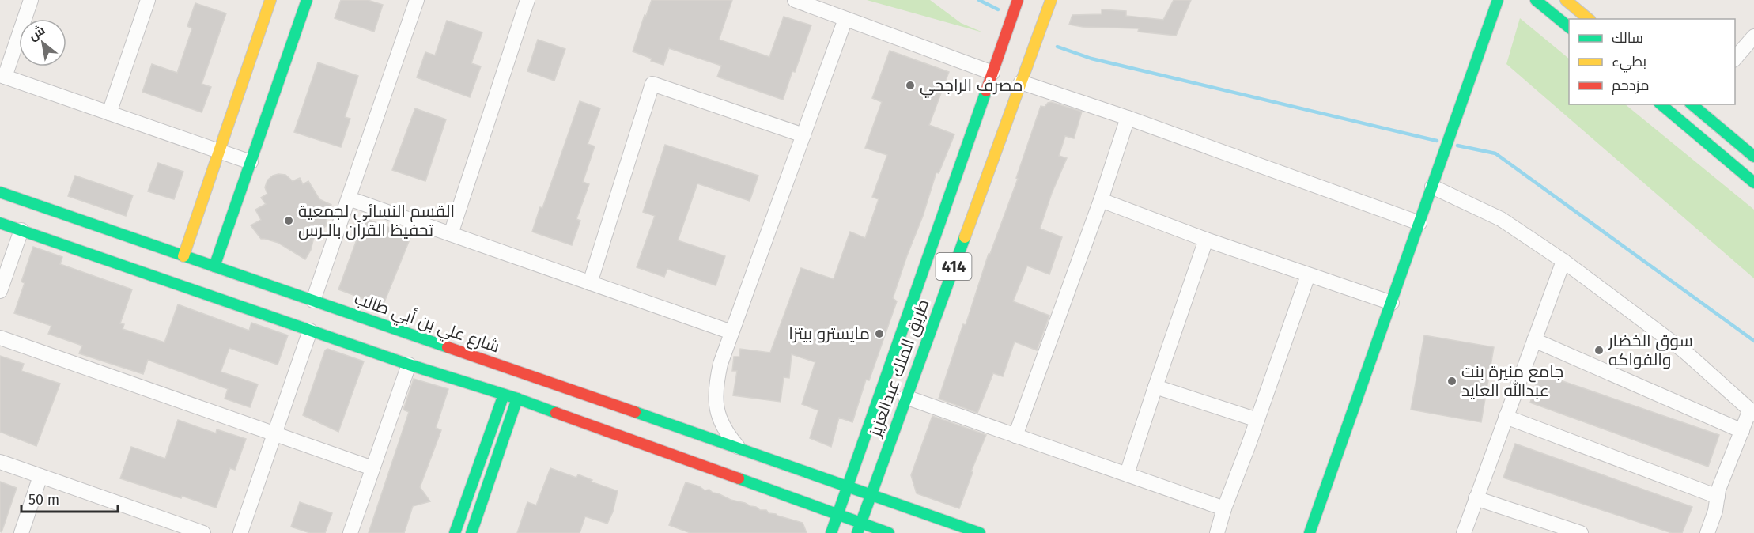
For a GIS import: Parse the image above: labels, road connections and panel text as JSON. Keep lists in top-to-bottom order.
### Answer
{
  "streets": {
    "main road": ["414", "شارع علي بن أبي طالب", "طريق الملك عبدالعزيز"]
  },
  "crossings": [
    ["شارع علي بن أبي طالب", "طريق الملك عبدالعزيز"]
  ],
  "places": [
    "مصرف الراجحي",
    "القسم النسائي لجمعية تحفيظ القرآن بالـرس",
    "مايسترو بيتزا",
    "سوق الخضار والفواكه",
    "جامع منيرة بنت عبدالله العايد"
  ],
  "legend": ["سالك", "بطيء", "مزدحم"],
  "scale_bar": "50 m",
  "north": "top left"
}
